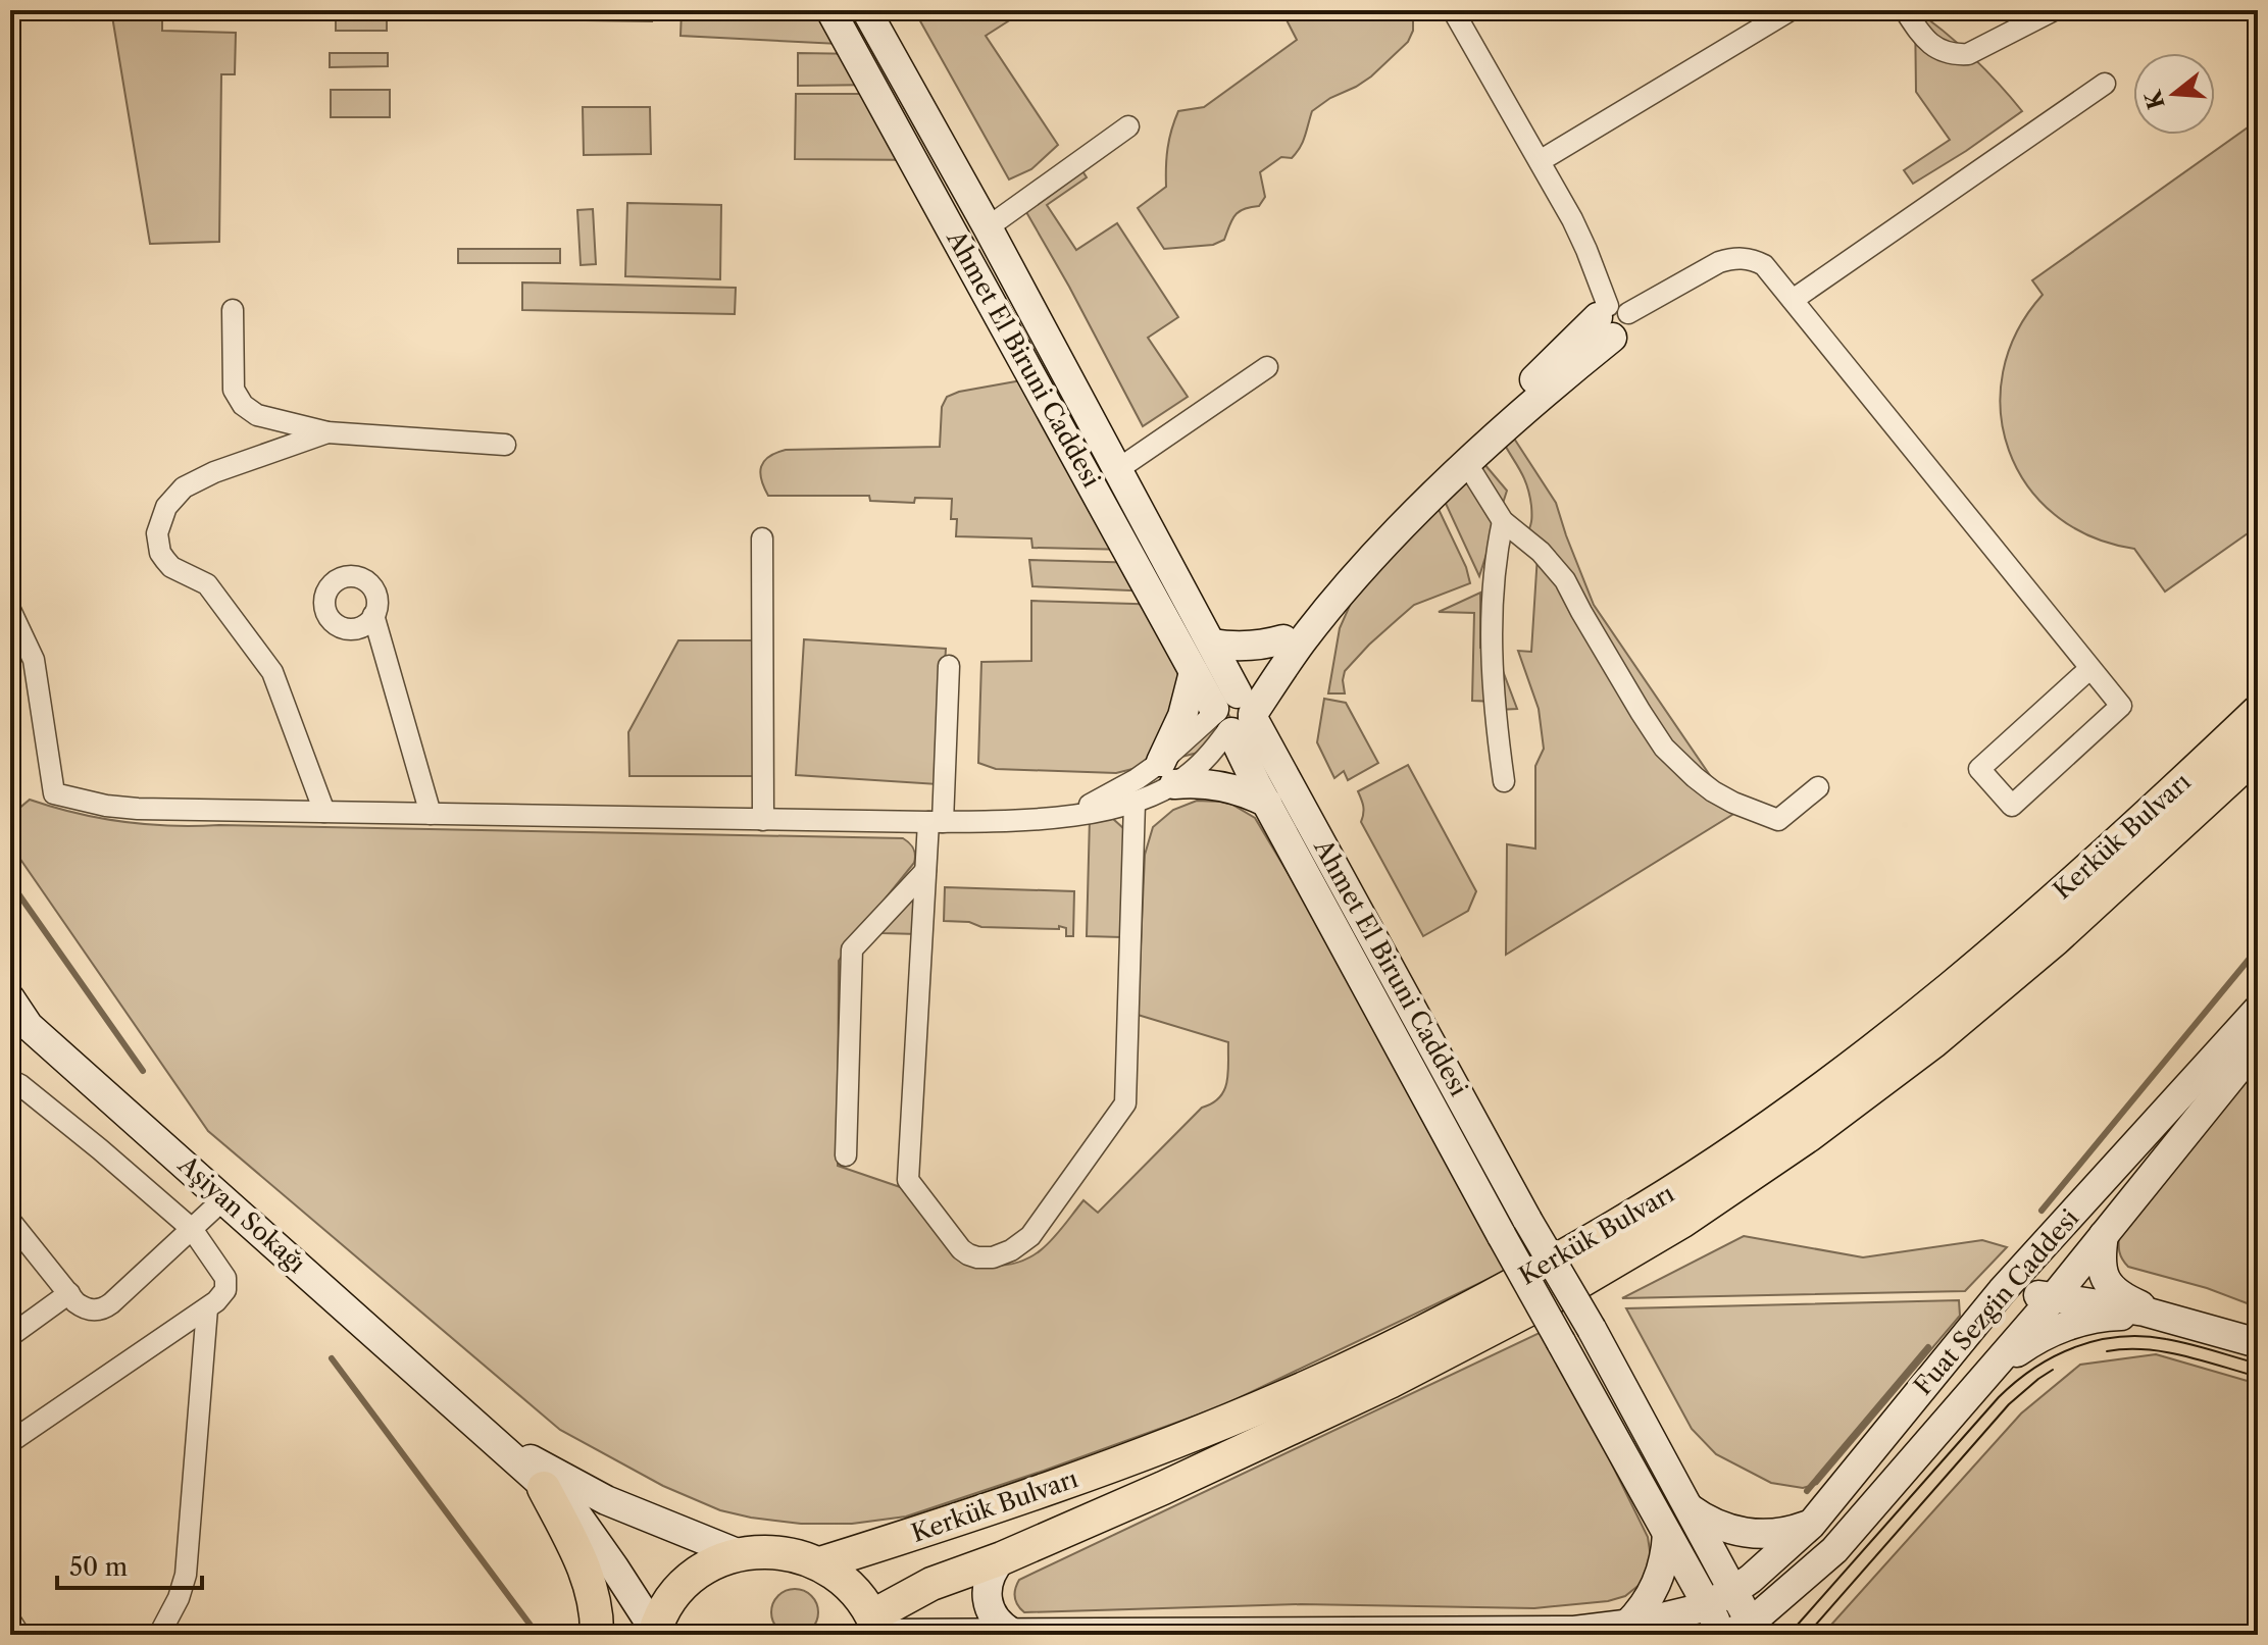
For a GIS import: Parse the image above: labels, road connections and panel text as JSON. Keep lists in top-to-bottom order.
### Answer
{
  "streets": {
    "main road": ["Kerkük Bulvarı"],
    "street": ["Ahmet El Biruni Caddesi", "Aşiyan Sokağı", "Fuat Sezgin Caddesi"]
  },
  "crossings": [
    ["Kerkük Bulvarı", "Fuat Sezgin Caddesi"]
  ],
  "scale_bar": "50 m",
  "north": "left"
}
